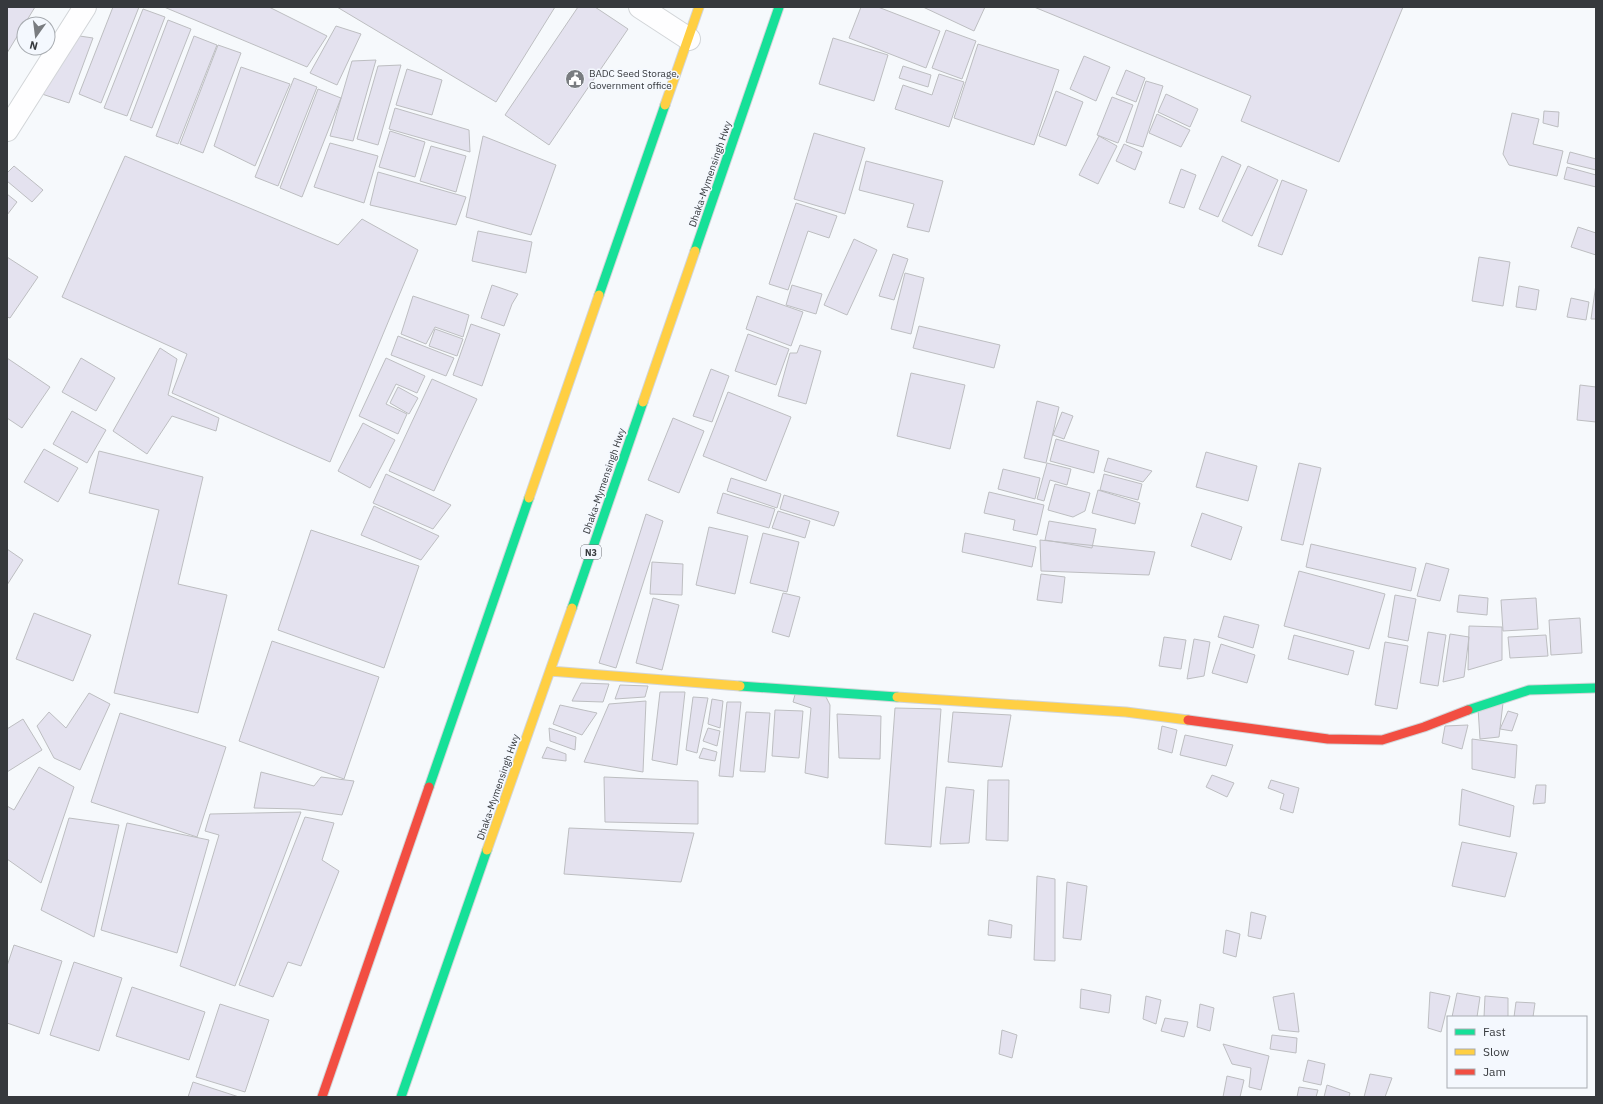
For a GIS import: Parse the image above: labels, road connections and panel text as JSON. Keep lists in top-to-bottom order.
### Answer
{
  "streets": {
    "main road": ["Dhaka-Mymensingh Hwy", "N3"]
  },
  "places": {
    "public building": ["BADC Seed Storage, Government office"]
  },
  "legend": ["Fast", "Slow", "Jam"],
  "north": "bottom"
}
